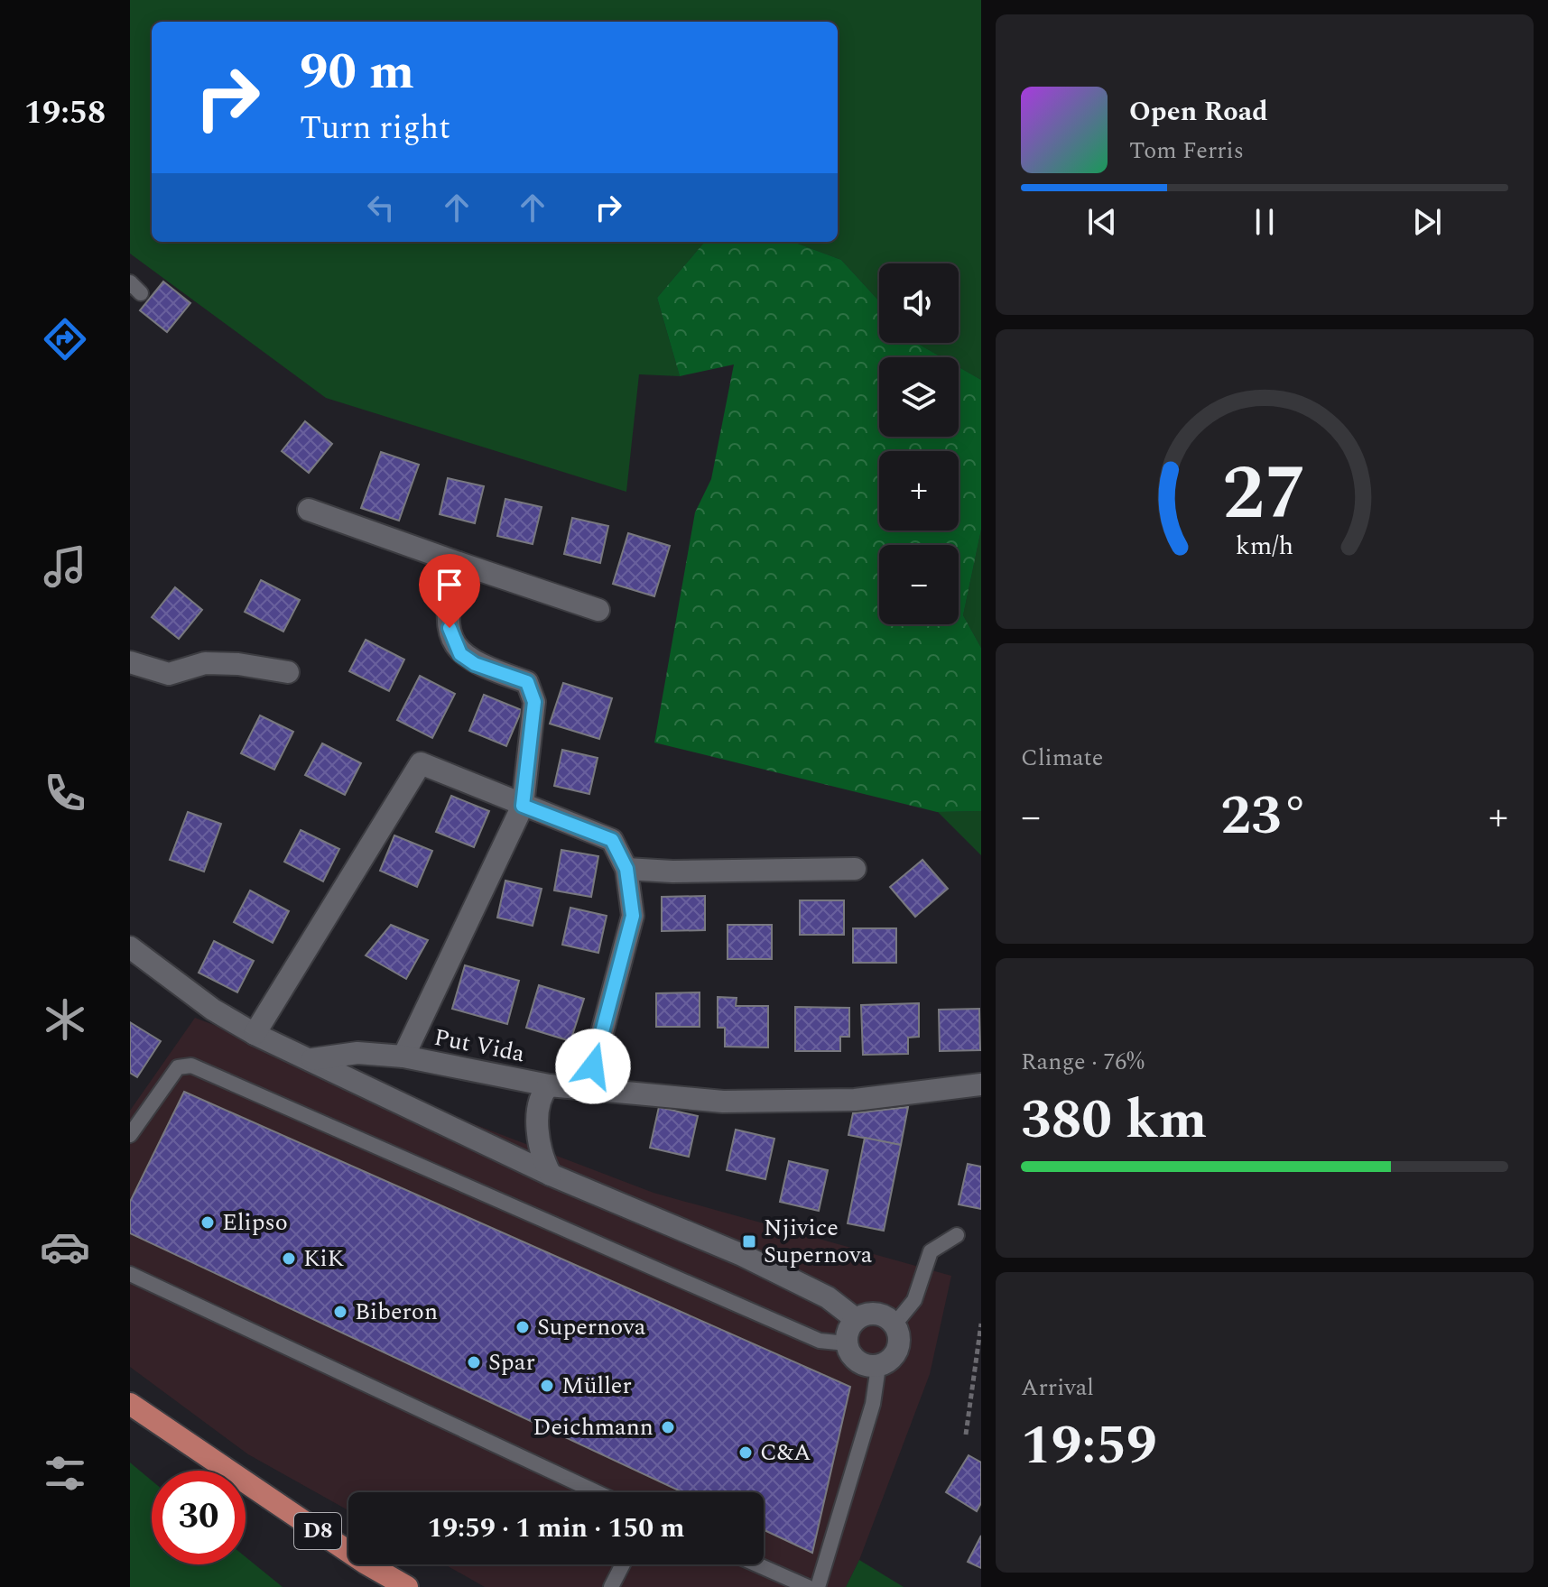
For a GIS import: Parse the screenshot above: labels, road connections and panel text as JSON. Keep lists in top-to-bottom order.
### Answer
{
  "streets": {
    "main road": ["D8"],
    "street": ["Put Vida"]
  },
  "places": {
    "other": [
      "Elipso",
      "KiK",
      "Biberon",
      "Supernova",
      "Spar",
      "Müller",
      "Deichmann",
      "C&A"
    ],
    "transit": ["Njivice Supernova"]
  },
  "page": {
    "tabs": "19:58",
    "turn": ["90 m", "Turn right"],
    "song": ["Open Road", "Tom Ferris"],
    "map_buttons": ["+", "−"],
    "tile": [
      "Climate",
      ["Range · 76%", "380 km"],
      ["Arrival", "19:59"]
    ],
    "heat": ["−", "23°", "+"],
    "limit": "30",
    "trip": "19:59 · 1 min · 150 m",
    "gauge": ["27", "km/h"]
  }
}
